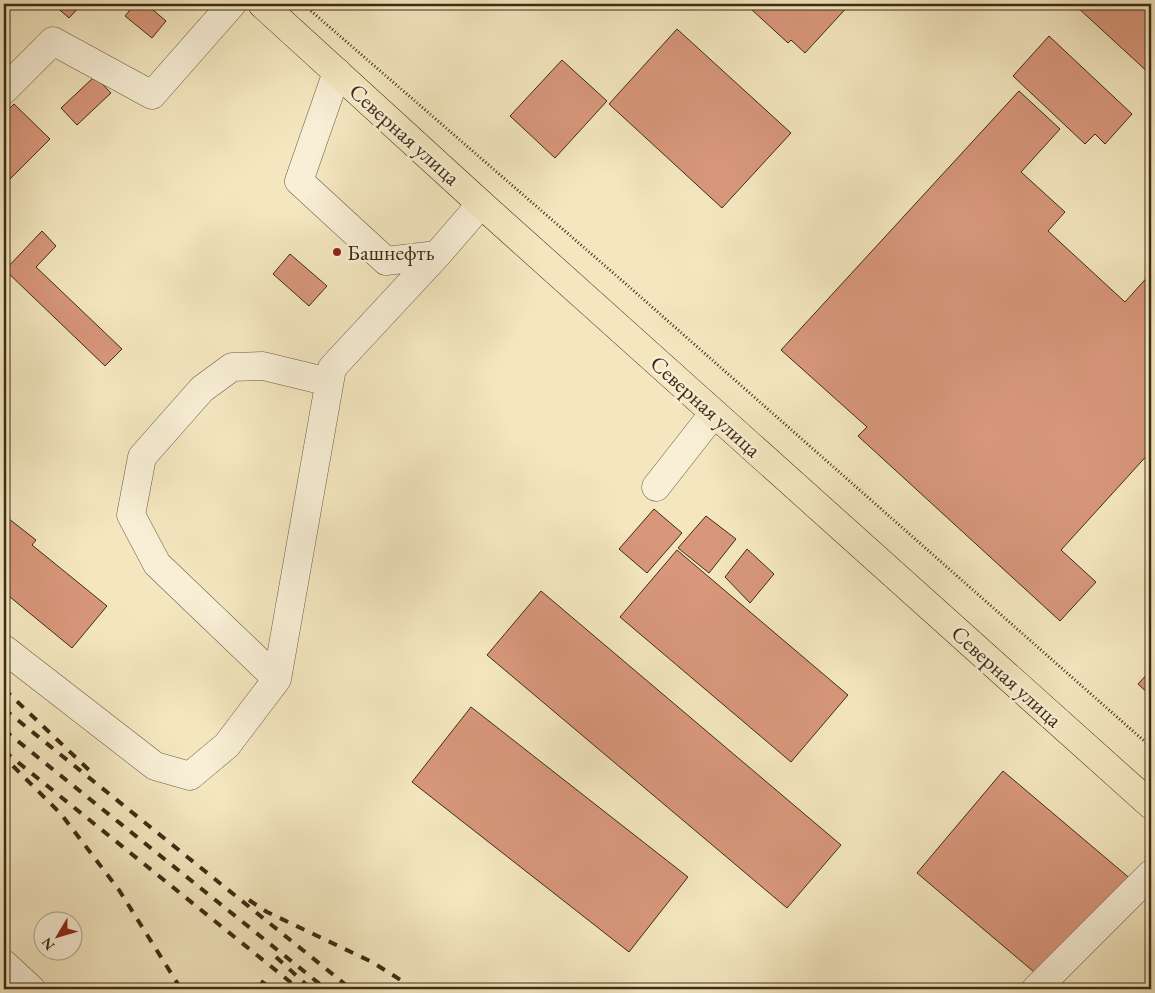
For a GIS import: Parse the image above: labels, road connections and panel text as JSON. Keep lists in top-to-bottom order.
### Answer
{
  "streets": {
    "main road": ["Северная улица"]
  },
  "places": ["Башнефть"],
  "north": "bottom left"
}
